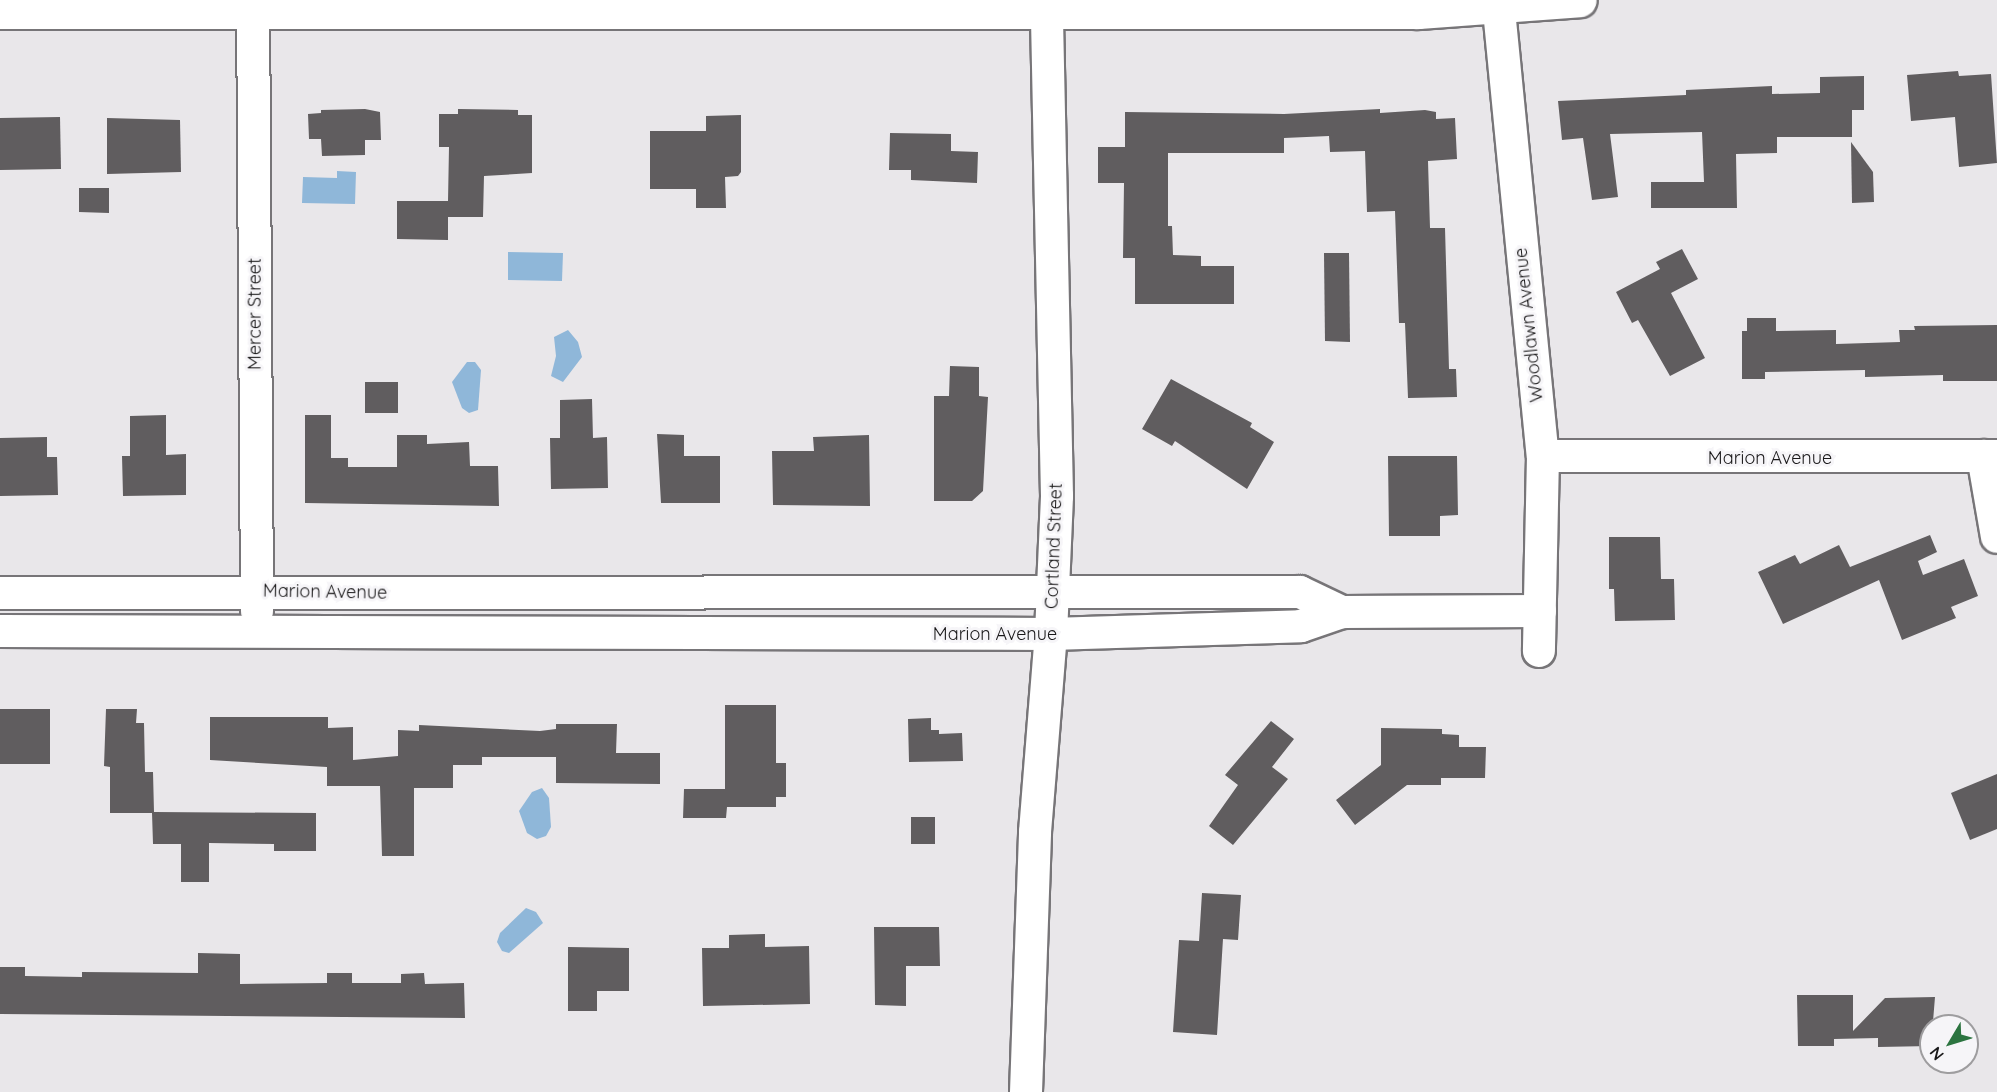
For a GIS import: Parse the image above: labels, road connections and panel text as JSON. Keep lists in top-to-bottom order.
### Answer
{
  "streets": {
    "street": [
      "Mercer Street",
      "Woodlawn Avenue",
      "Marion Avenue",
      "Cortland Street"
    ]
  },
  "crossings": [
    ["Mercer Street", "Marion Avenue"],
    ["Woodlawn Avenue", "Marion Avenue"],
    ["Marion Avenue", "Cortland Street"]
  ],
  "north": "bottom left"
}
